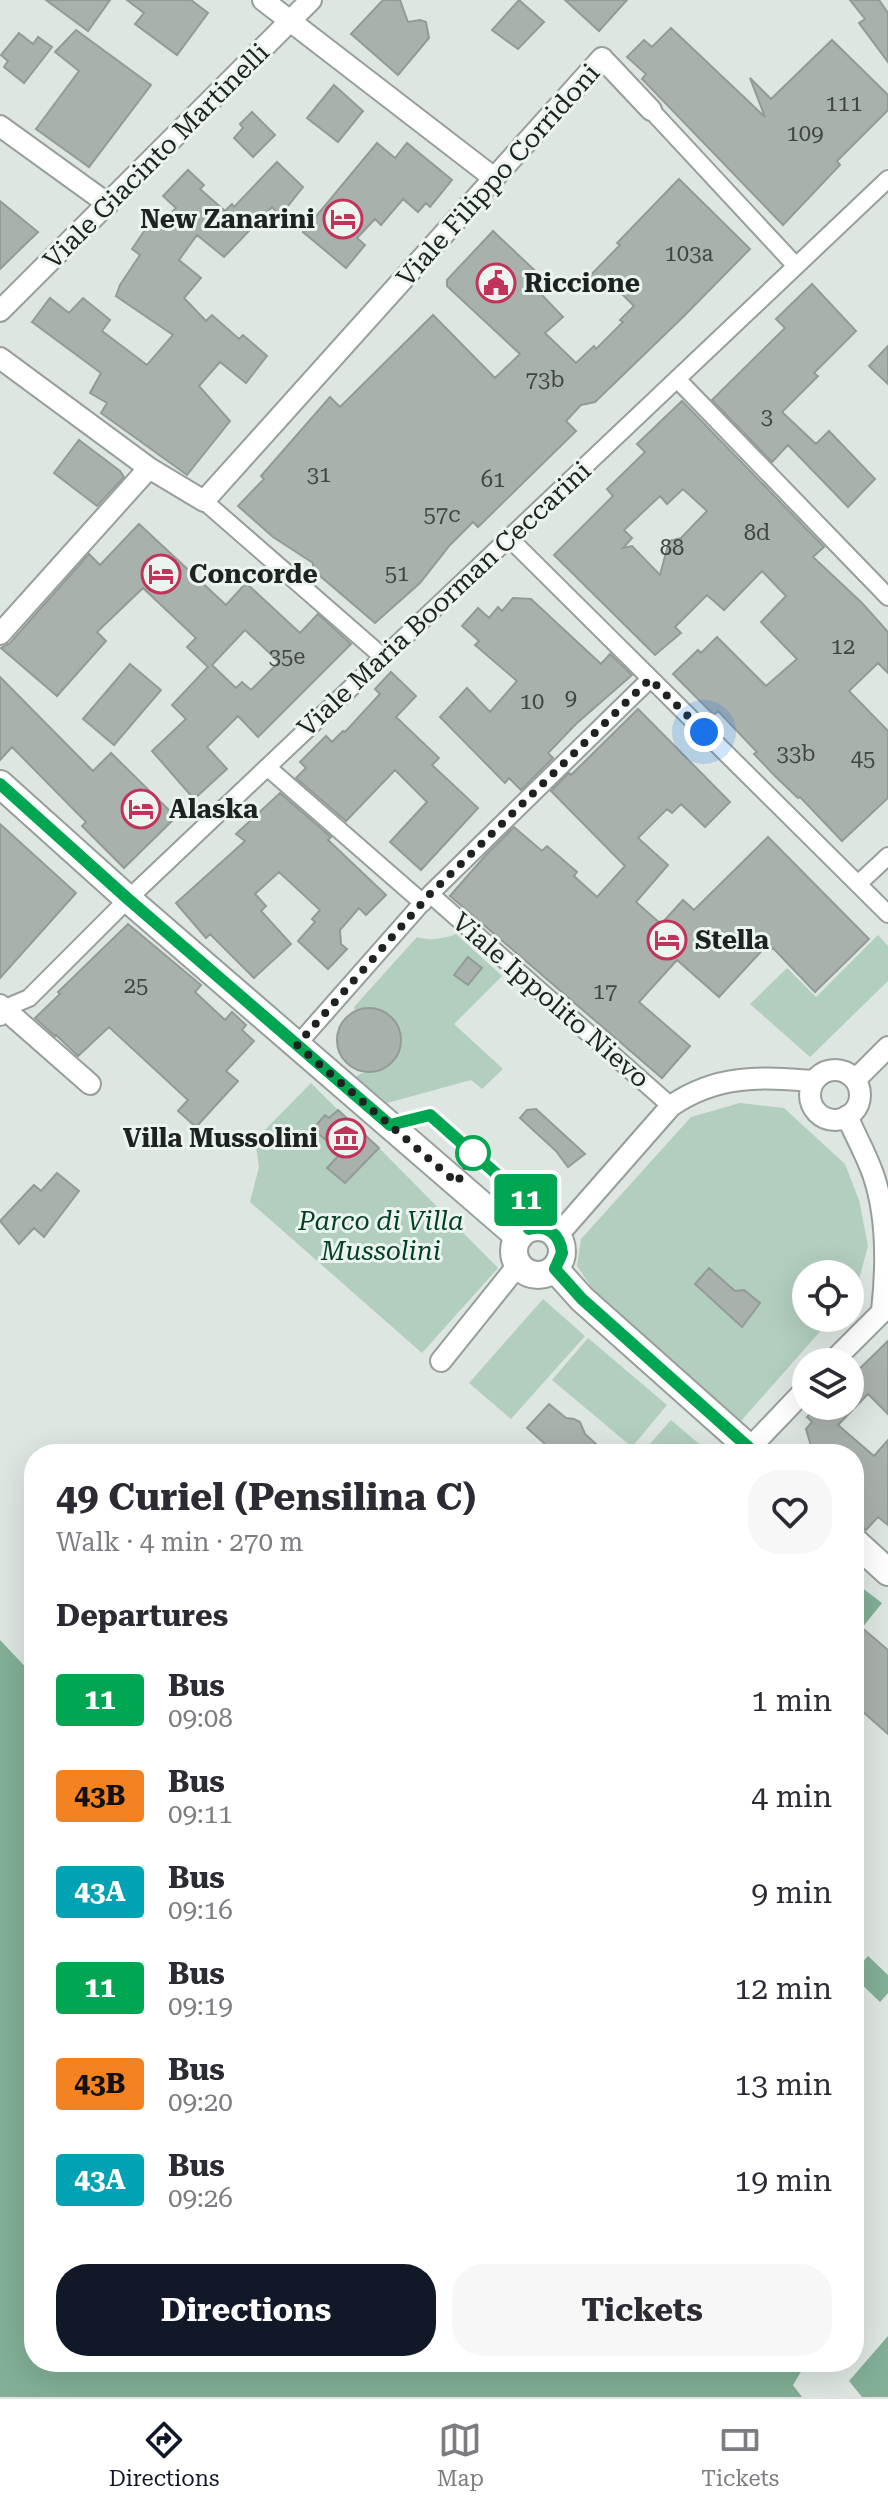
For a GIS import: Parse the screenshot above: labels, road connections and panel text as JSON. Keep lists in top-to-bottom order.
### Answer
{
  "streets": {
    "street": [
      "Viale Giacinto Martinelli",
      "Viale Filippo Corridoni",
      "Viale Maria Boorman Ceccarini",
      "Viale Ippolito Nievo"
    ]
  },
  "crossings": [
    ["Viale Filippo Corridoni", "Viale Maria Boorman Ceccarini"],
    ["Viale Maria Boorman Ceccarini", "Viale Ippolito Nievo"]
  ],
  "parks": ["Parco di Villa Mussolini"],
  "places": {
    "hotel": [
      "New Zanarini",
      "Concorde",
      "Alaska",
      "Stella"
    ],
    "public building": ["Riccione"],
    "museum": ["Villa Mussolini"]
  },
  "lines": ["bus line 11"],
  "house_numbers": [
    "111",
    "109",
    "103a",
    "73b",
    "3",
    "31",
    "61",
    "57c",
    "8d",
    "88",
    "51",
    "12",
    "35e",
    "9",
    "10",
    "33b",
    "45",
    "25",
    "17"
  ],
  "page": {
    "on_map": "11",
    "heading": [
      ["49 Curiel (Pensilina C)", "Walk · 4 min · 270 m"],
      "Departures"
    ],
    "list": [
      {
        "mark": "11",
        "name": "Bus",
        "note": "09:08",
        "value": "1 min"
      },
      {
        "mark": "43B",
        "name": "Bus",
        "note": "09:11",
        "value": "4 min"
      },
      {
        "mark": "43A",
        "name": "Bus",
        "note": "09:16",
        "value": "9 min"
      },
      {
        "mark": "11",
        "name": "Bus",
        "note": "09:19",
        "value": "12 min"
      },
      {
        "mark": "43B",
        "name": "Bus",
        "note": "09:20",
        "value": "13 min"
      },
      {
        "mark": "43A",
        "name": "Bus",
        "note": "09:26",
        "value": "19 min"
      }
    ],
    "buttons": ["Directions", "Tickets"],
    "tabs": ["Directions", "Map", "Tickets"]
  }
}
